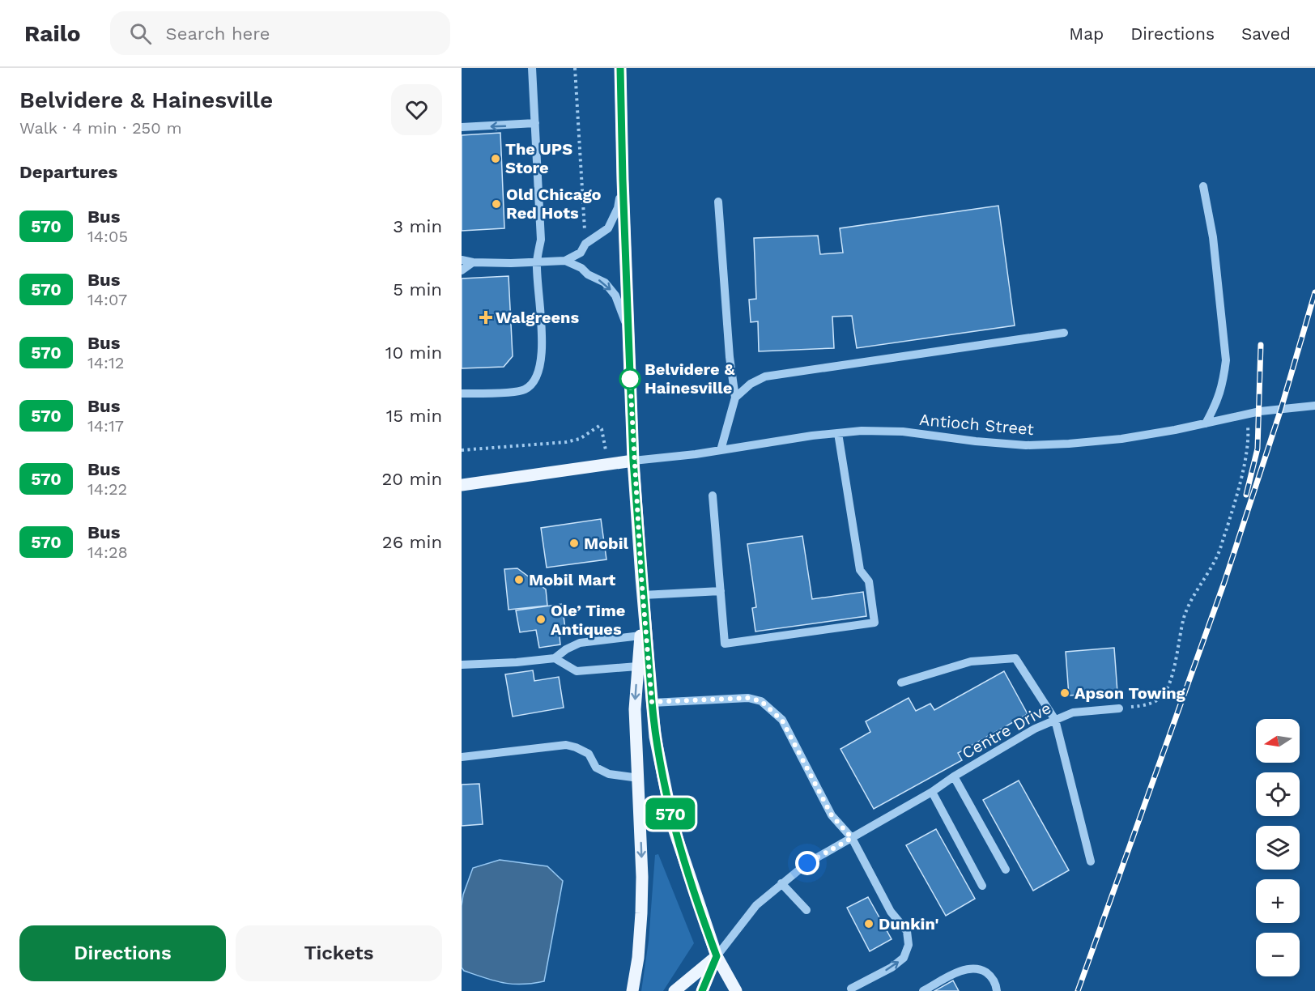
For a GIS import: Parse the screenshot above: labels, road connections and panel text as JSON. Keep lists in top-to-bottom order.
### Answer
{
  "streets": {
    "street": ["Antioch Street", "Centre Drive"]
  },
  "places": {
    "other": [
      "The UPS Store",
      "Old Chicago Red Hots",
      "Belvidere & Hainesville",
      "Mobil",
      "Mobil Mart",
      "Ole’ Time Antiques",
      "Apson Towing",
      "Dunkin'"
    ],
    "health": ["Walgreens"]
  },
  "lines": ["bus line 570"],
  "north": "left",
  "page": {
    "header": "Railo",
    "search": "Search here",
    "nav": ["Map", "Directions", "Saved"],
    "heading": [
      ["Belvidere & Hainesville", "Walk · 4 min · 250 m"],
      "Departures"
    ],
    "on_map": "570",
    "list": [
      {
        "mark": "570",
        "name": "Bus",
        "note": "14:05",
        "value": "3 min"
      },
      {
        "mark": "570",
        "name": "Bus",
        "note": "14:07",
        "value": "5 min"
      },
      {
        "mark": "570",
        "name": "Bus",
        "note": "14:12",
        "value": "10 min"
      },
      {
        "mark": "570",
        "name": "Bus",
        "note": "14:17",
        "value": "15 min"
      },
      {
        "mark": "570",
        "name": "Bus",
        "note": "14:22",
        "value": "20 min"
      },
      {
        "mark": "570",
        "name": "Bus",
        "note": "14:28",
        "value": "26 min"
      }
    ],
    "map_buttons": ["+", "−"],
    "buttons": ["Directions", "Tickets"]
  }
}
